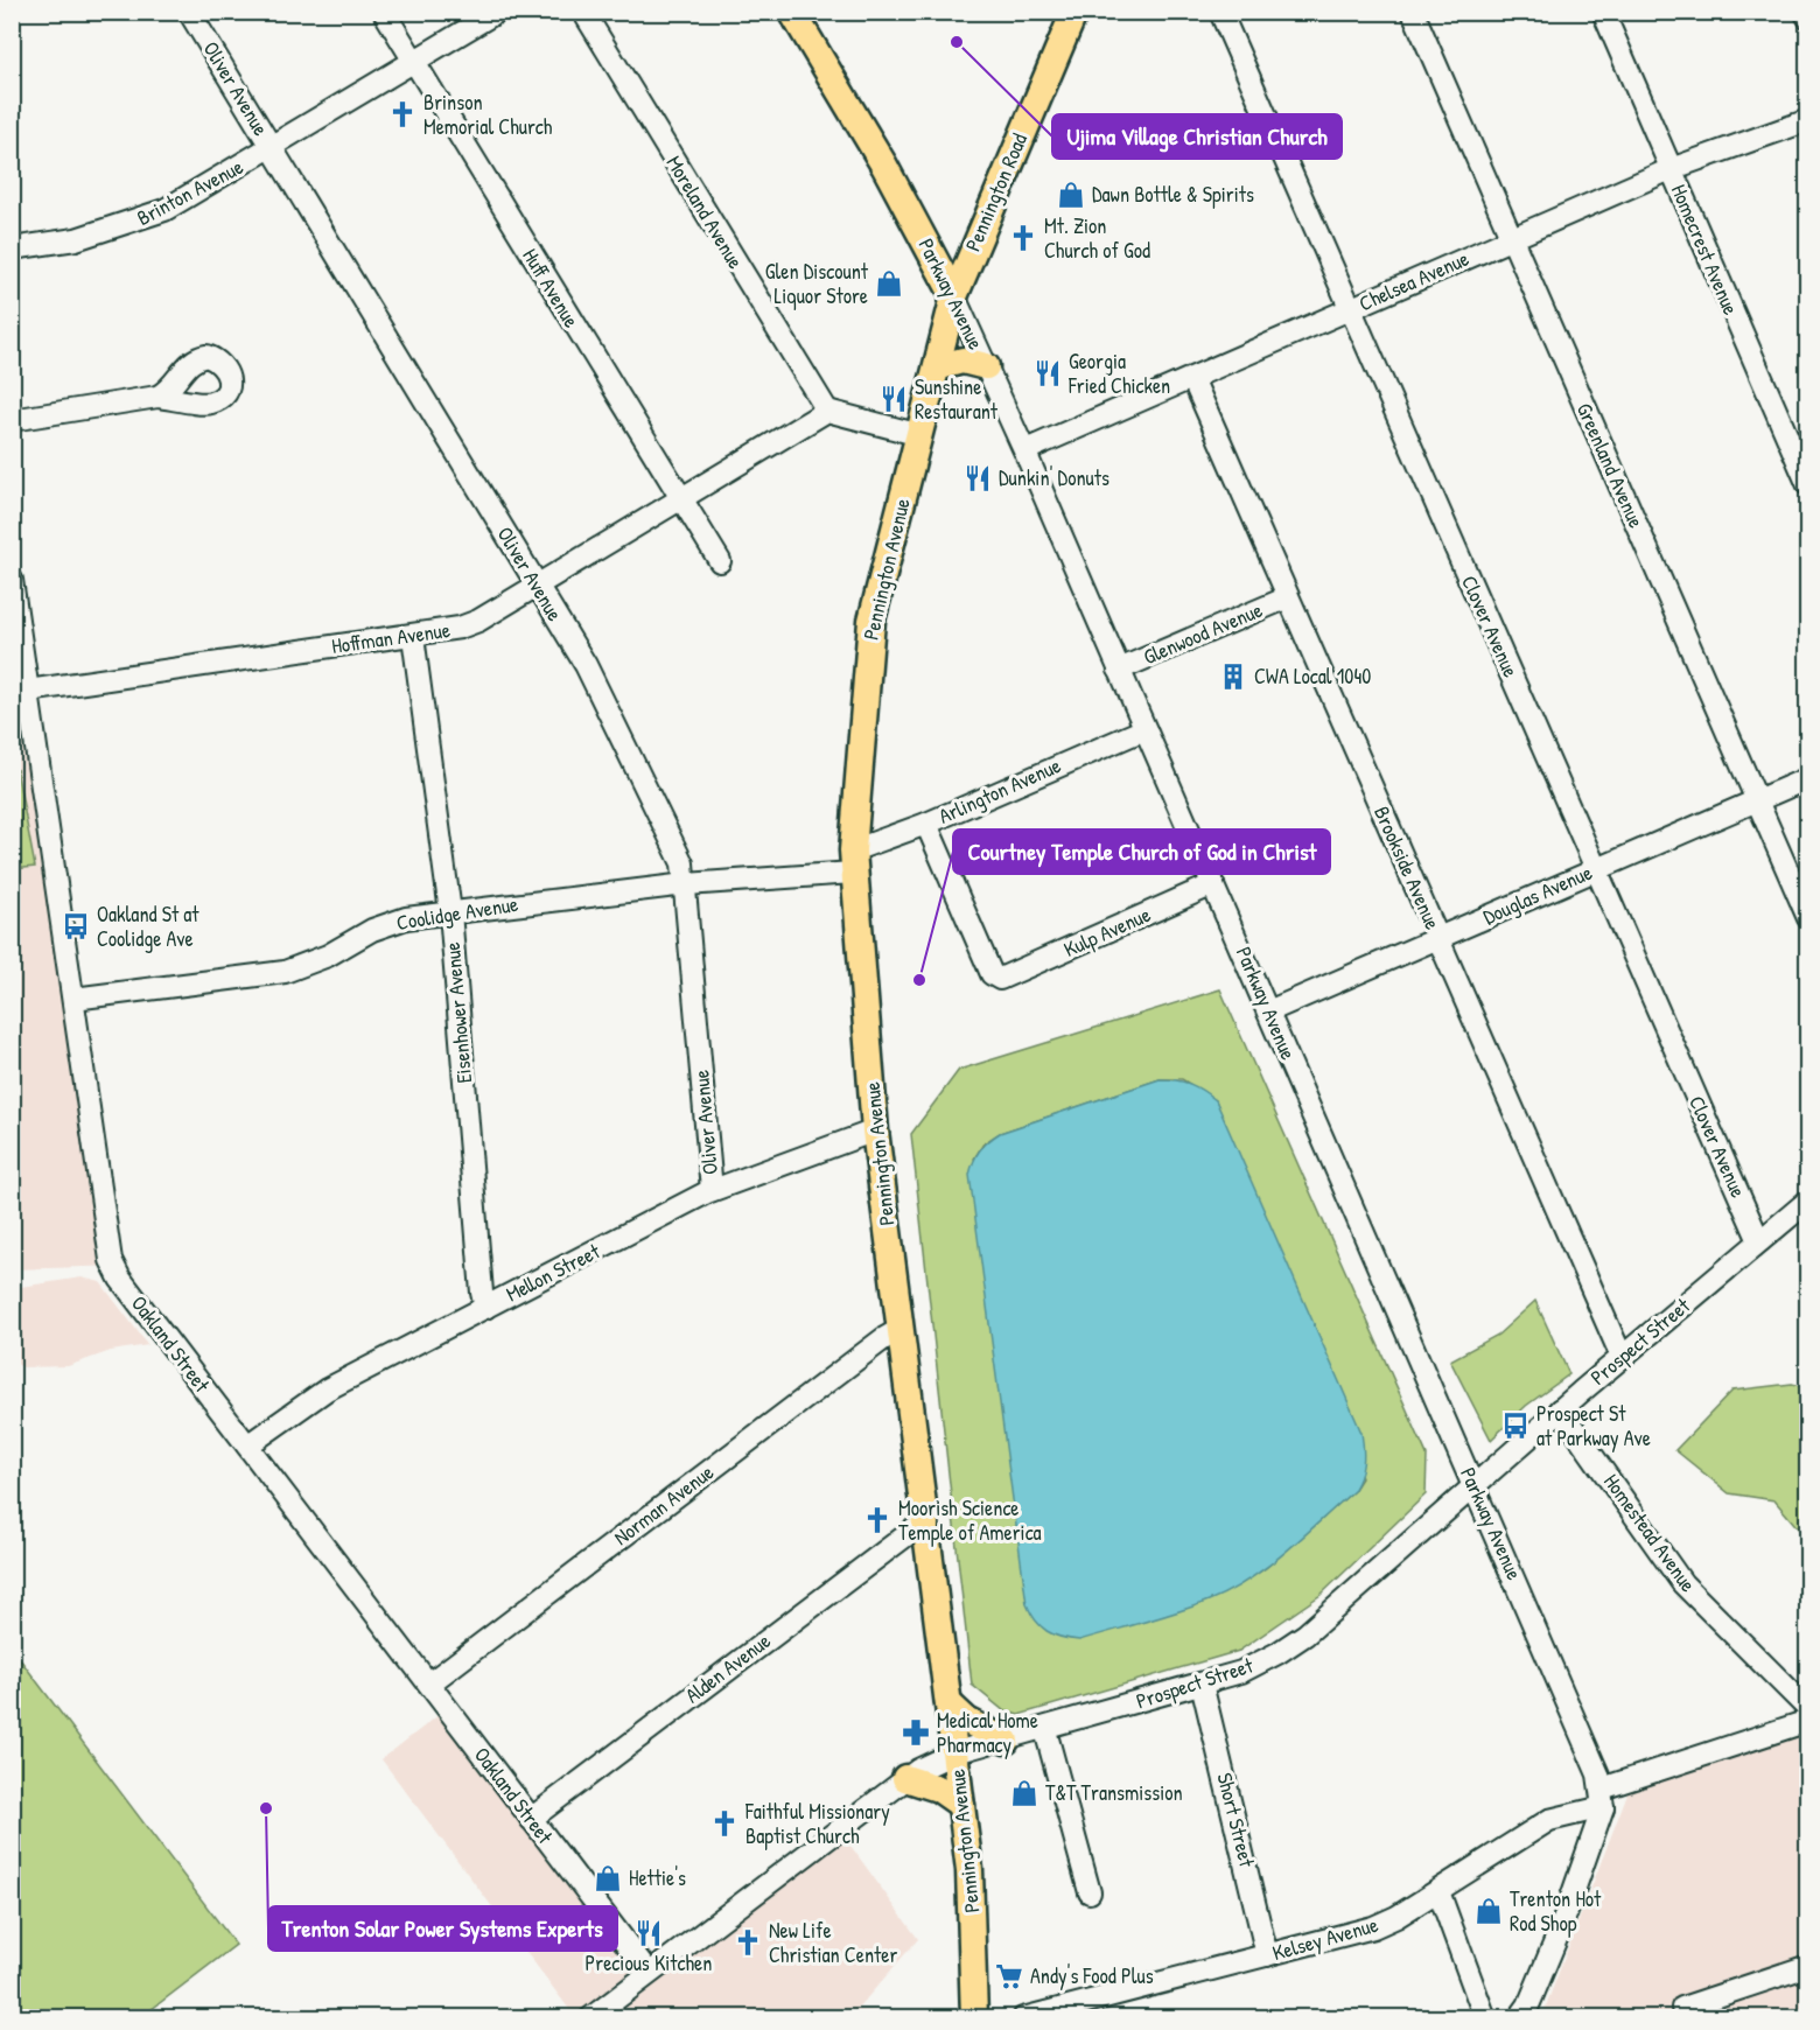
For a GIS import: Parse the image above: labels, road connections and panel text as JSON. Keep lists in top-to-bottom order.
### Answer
{
  "streets": {
    "main road": ["Pennington Road", "Parkway Avenue", "Pennington Avenue"],
    "street": [
      "Oliver Avenue",
      "Brinton Avenue",
      "Moreland Avenue",
      "Homecrest Avenue",
      "Chelsea Avenue",
      "Huff Avenue",
      "Greenland Avenue",
      "Clover Avenue",
      "Glenwood Avenue",
      "Hoffman Avenue",
      "Arlington Avenue",
      "Brookside Avenue",
      "Douglas Avenue",
      "Coolidge Avenue",
      "Kulp Avenue",
      "Eisenhower Avenue",
      "Mellon Street",
      "Prospect Street",
      "Oakland Street",
      "Norman Avenue",
      "Homestead Avenue",
      "Alden Avenue",
      "Short Street",
      "Kelsey Avenue"
    ]
  },
  "crossings": [
    ["Oliver Avenue", "Brinton Avenue"],
    ["Oliver Avenue", "Hoffman Avenue"],
    ["Oliver Avenue", "Coolidge Avenue"],
    ["Oliver Avenue", "Mellon Street"],
    ["Brinton Avenue", "Huff Avenue"],
    ["Pennington Road", "Parkway Avenue"],
    ["Pennington Road", "Pennington Avenue"],
    ["Moreland Avenue", "Hoffman Avenue"],
    ["Homecrest Avenue", "Chelsea Avenue"],
    ["Chelsea Avenue", "Parkway Avenue"],
    ["Chelsea Avenue", "Greenland Avenue"],
    ["Chelsea Avenue", "Clover Avenue"],
    ["Chelsea Avenue", "Brookside Avenue"],
    ["Huff Avenue", "Hoffman Avenue"],
    ["Parkway Avenue", "Pennington Avenue"],
    ["Parkway Avenue", "Glenwood Avenue"],
    ["Parkway Avenue", "Arlington Avenue"],
    ["Parkway Avenue", "Douglas Avenue"],
    ["Parkway Avenue", "Kulp Avenue"],
    ["Parkway Avenue", "Prospect Street"],
    ["Parkway Avenue", "Kelsey Avenue"],
    ["Greenland Avenue", "Douglas Avenue"],
    ["Pennington Avenue", "Arlington Avenue"],
    ["Pennington Avenue", "Coolidge Avenue"],
    ["Pennington Avenue", "Mellon Street"],
    ["Pennington Avenue", "Prospect Street"],
    ["Pennington Avenue", "Norman Avenue"],
    ["Pennington Avenue", "Alden Avenue"],
    ["Clover Avenue", "Douglas Avenue"],
    ["Clover Avenue", "Prospect Street"],
    ["Glenwood Avenue", "Brookside Avenue"],
    ["Hoffman Avenue", "Eisenhower Avenue"],
    ["Hoffman Avenue", "Oakland Street"],
    ["Arlington Avenue", "Coolidge Avenue"],
    ["Arlington Avenue", "Kulp Avenue"],
    ["Brookside Avenue", "Douglas Avenue"],
    ["Brookside Avenue", "Prospect Street"],
    ["Coolidge Avenue", "Eisenhower Avenue"],
    ["Coolidge Avenue", "Oakland Street"],
    ["Eisenhower Avenue", "Mellon Street"],
    ["Mellon Street", "Oakland Street"],
    ["Prospect Street", "Oakland Street"],
    ["Prospect Street", "Homestead Avenue"],
    ["Prospect Street", "Short Street"],
    ["Oakland Street", "Norman Avenue"],
    ["Oakland Street", "Alden Avenue"],
    ["Short Street", "Kelsey Avenue"]
  ],
  "places": {
    "other": ["Ujima Village Christian Church", "Courtney Temple Church of God in Christ", "Trenton Solar Power Systems Experts"],
    "church": [
      "Brinson Memorial Church",
      "Mt. Zion Church of God",
      "Moorish Science Temple of America",
      "Faithful Missionary Baptist Church",
      "New Life Christian Center"
    ],
    "shop": [
      "Dawn Bottle & Spirits",
      "Glen Discount Liquor Store",
      "T&T Transmission",
      "Hettie's",
      "Trenton Hot Rod Shop"
    ],
    "restaurant": [
      "Georgia Fried Chicken",
      "Sunshine Restaurant",
      "Dunkin' Donuts",
      "Precious Kitchen"
    ],
    "building": ["CWA Local 1040"],
    "bus stop": ["Oakland St at Coolidge Ave", "Prospect St at Parkway Ave"],
    "pharmacy": ["Medical Home Pharmacy"],
    "supermarket": ["Andy's Food Plus"]
  }
}
